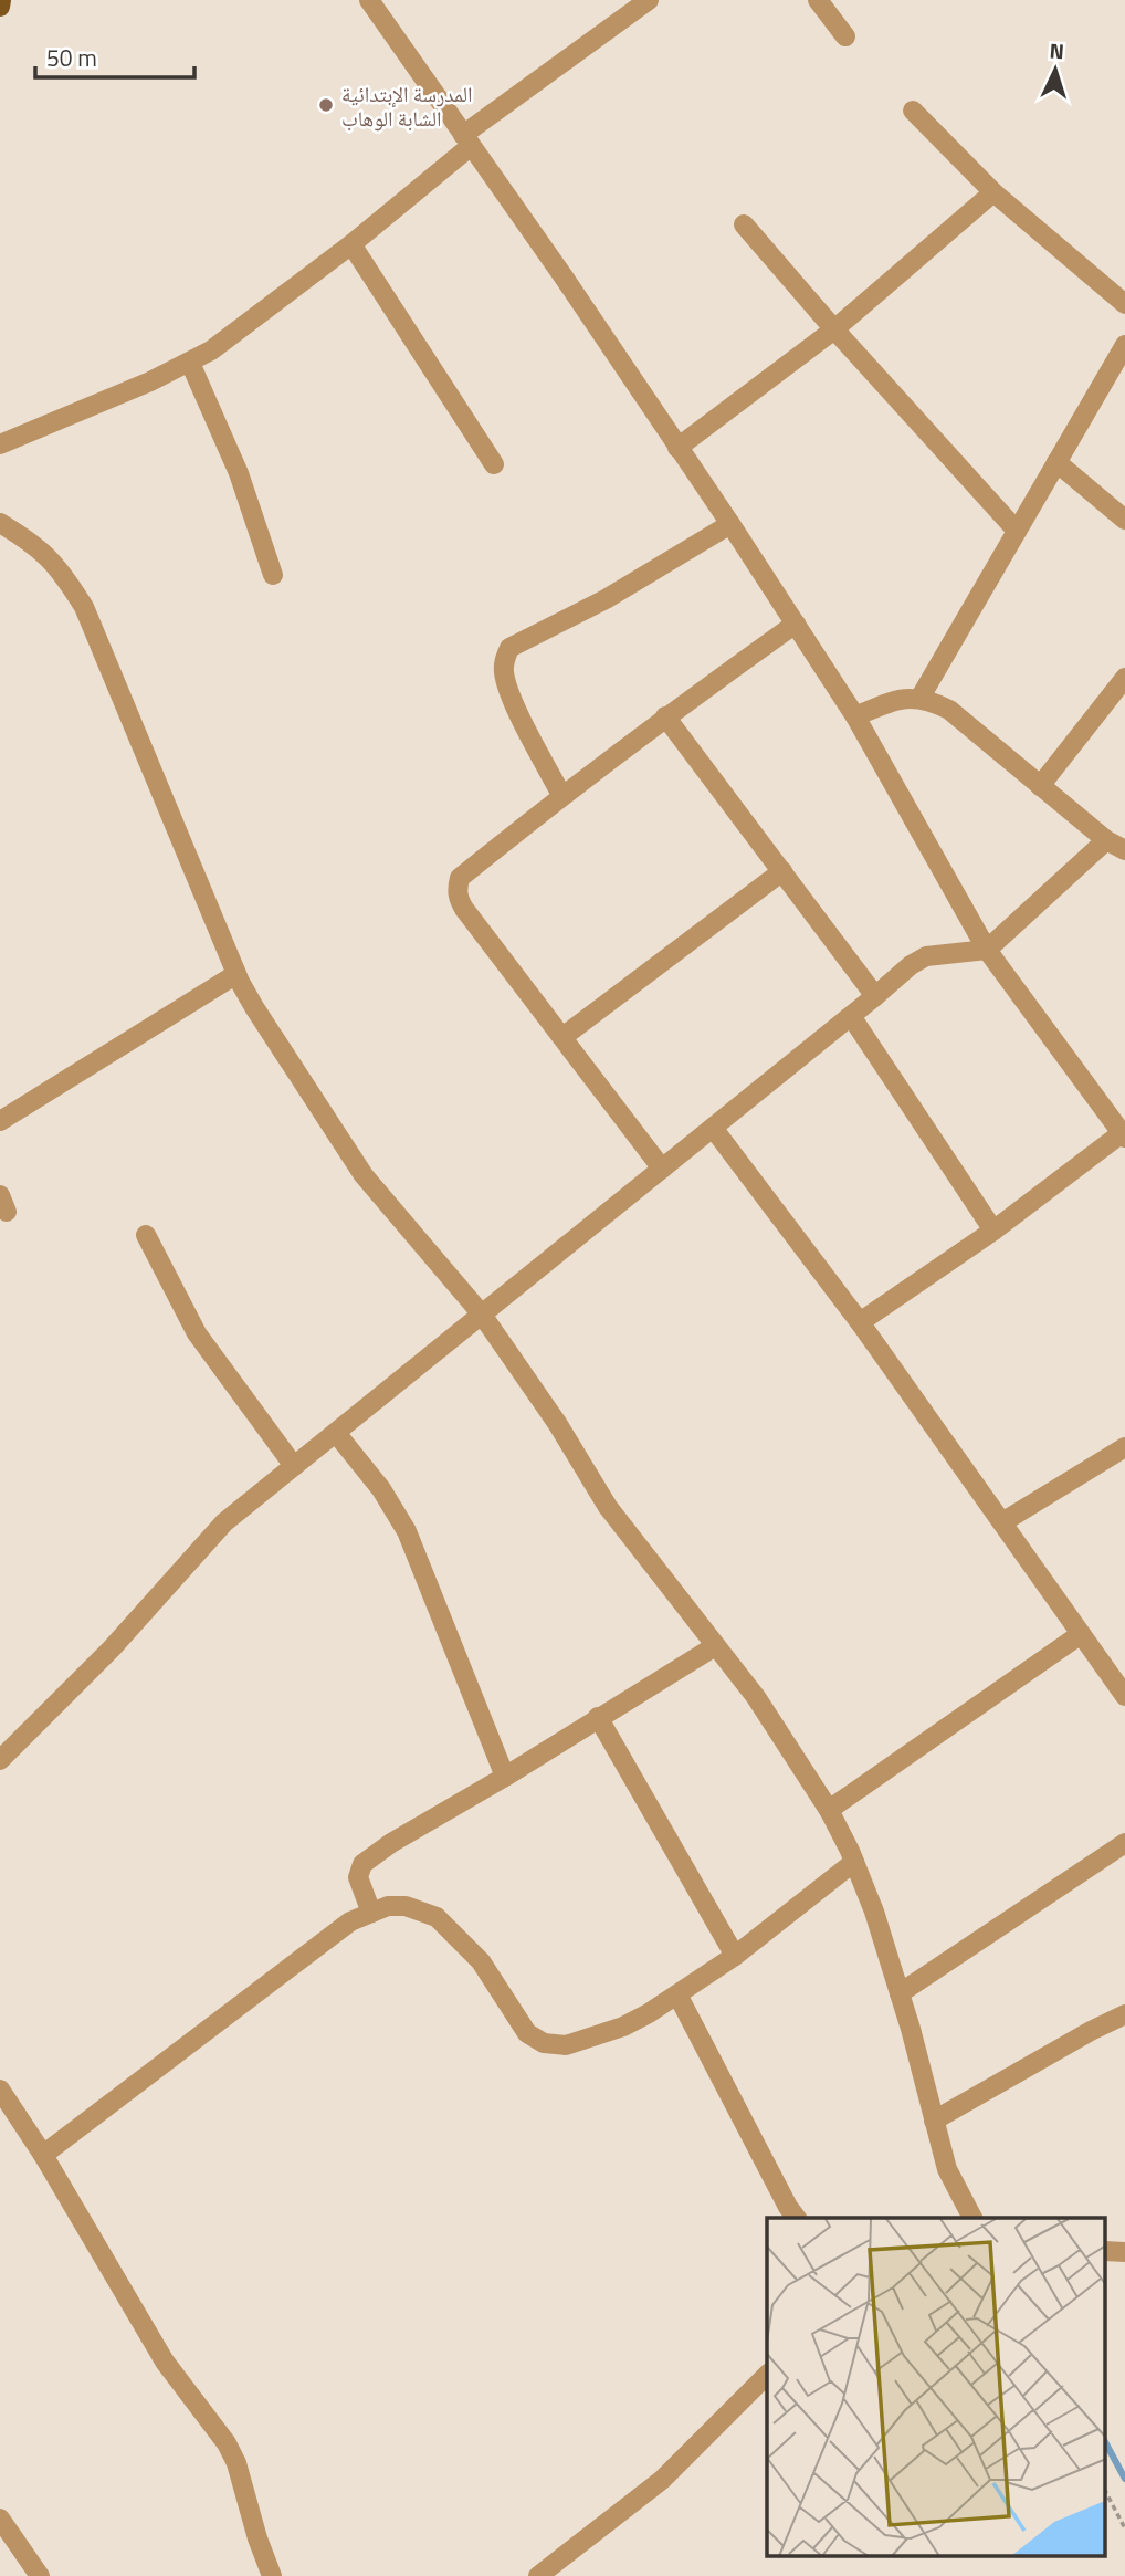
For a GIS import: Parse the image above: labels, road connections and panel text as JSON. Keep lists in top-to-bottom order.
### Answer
{
  "places": ["المدرسة الإبتدائية الشابة الوهاب"],
  "scale_bar": "50 m",
  "north": "top"
}
